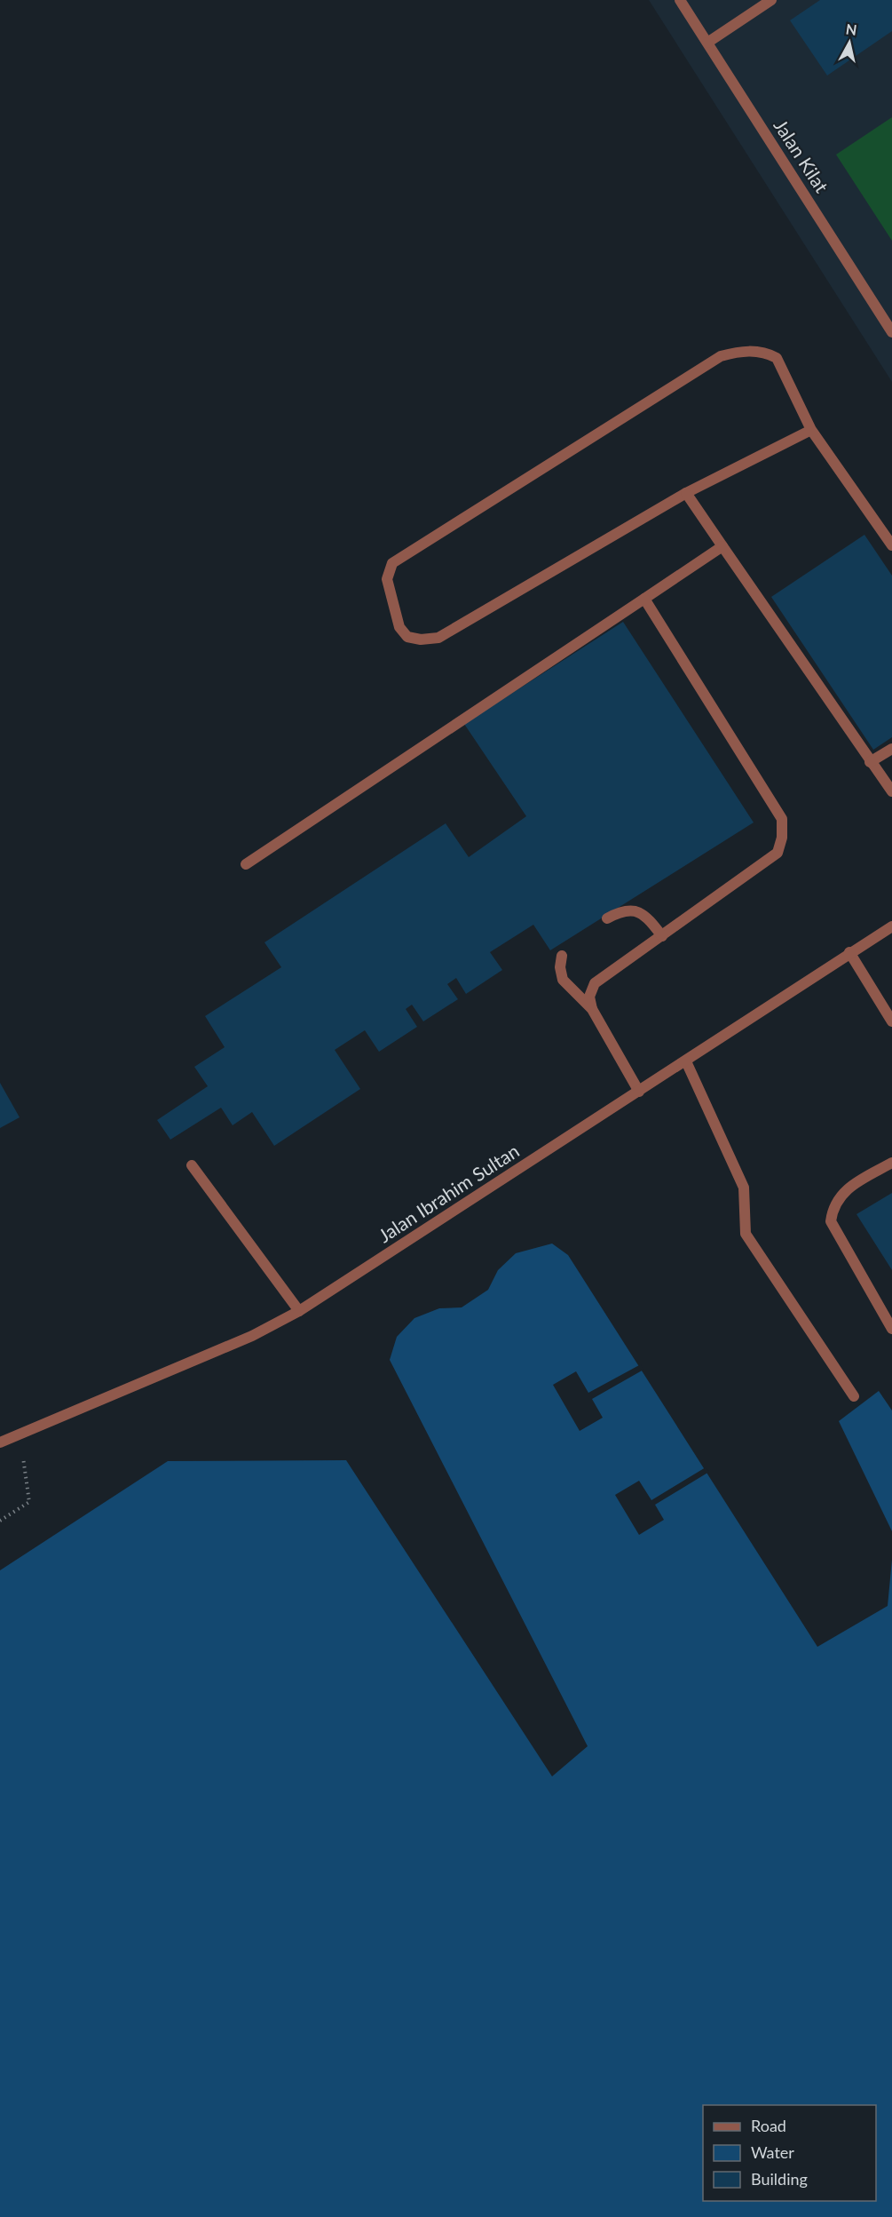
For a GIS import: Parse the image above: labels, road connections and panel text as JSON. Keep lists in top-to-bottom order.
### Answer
{
  "streets": {
    "street": ["Jalan Kilat", "Jalan Ibrahim Sultan"]
  },
  "legend": ["Road", "Water", "Building"],
  "north": "top"
}
